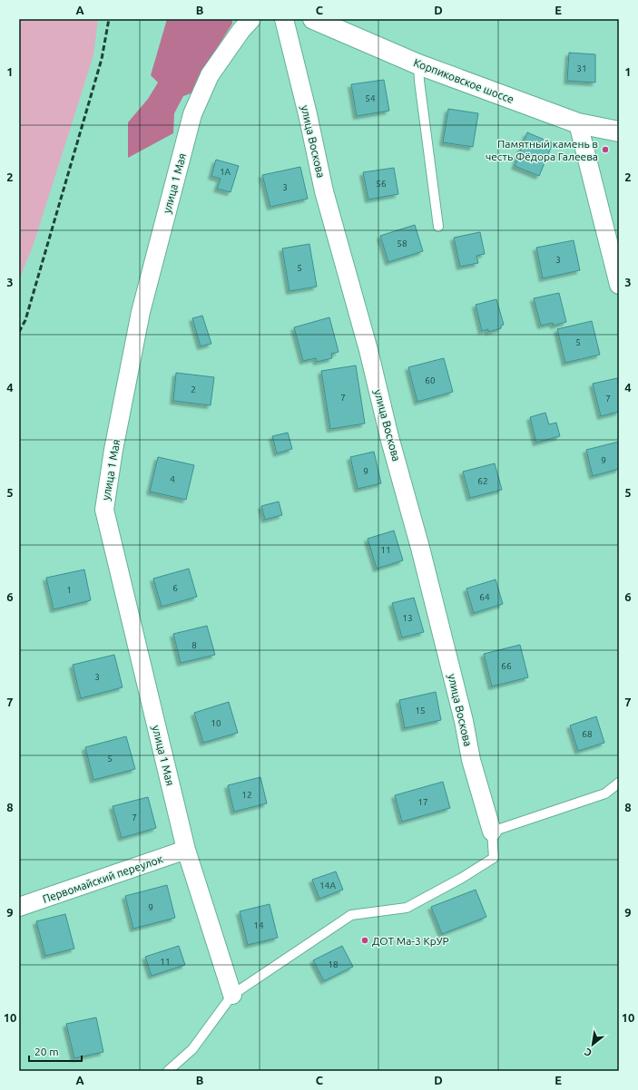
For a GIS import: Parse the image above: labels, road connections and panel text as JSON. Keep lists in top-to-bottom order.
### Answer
{
  "streets": {
    "street": [
      "Корпиковское шоссе",
      "улица Воскова",
      "улица 1 Мая",
      "Первомайский переулок"
    ]
  },
  "crossings": [
    ["улица 1 Мая", "Первомайский переулок"]
  ],
  "places": ["Памятный камень в честь Фёдора Галеева", "ДОТ Ма-3 КрУР"],
  "house_numbers": [
    "31",
    "54",
    "1А",
    "56",
    "3",
    "58",
    "3",
    "5",
    "5",
    "60",
    "2",
    "7",
    "7",
    "9",
    "9",
    "4",
    "62",
    "11",
    "6",
    "1",
    "64",
    "13",
    "8",
    "66",
    "3",
    "15",
    "10",
    "68",
    "5",
    "12",
    "17",
    "7",
    "14А",
    "9",
    "14",
    "11",
    "18"
  ],
  "scale_bar": "20 m",
  "north": "bottom left",
  "grid": {
    "columns": [
      "A",
      "B",
      "C",
      "D",
      "E"
    ],
    "rows": [
      "1",
      "2",
      "3",
      "4",
      "5",
      "6",
      "7",
      "8",
      "9",
      "10"
    ]
  }
}
